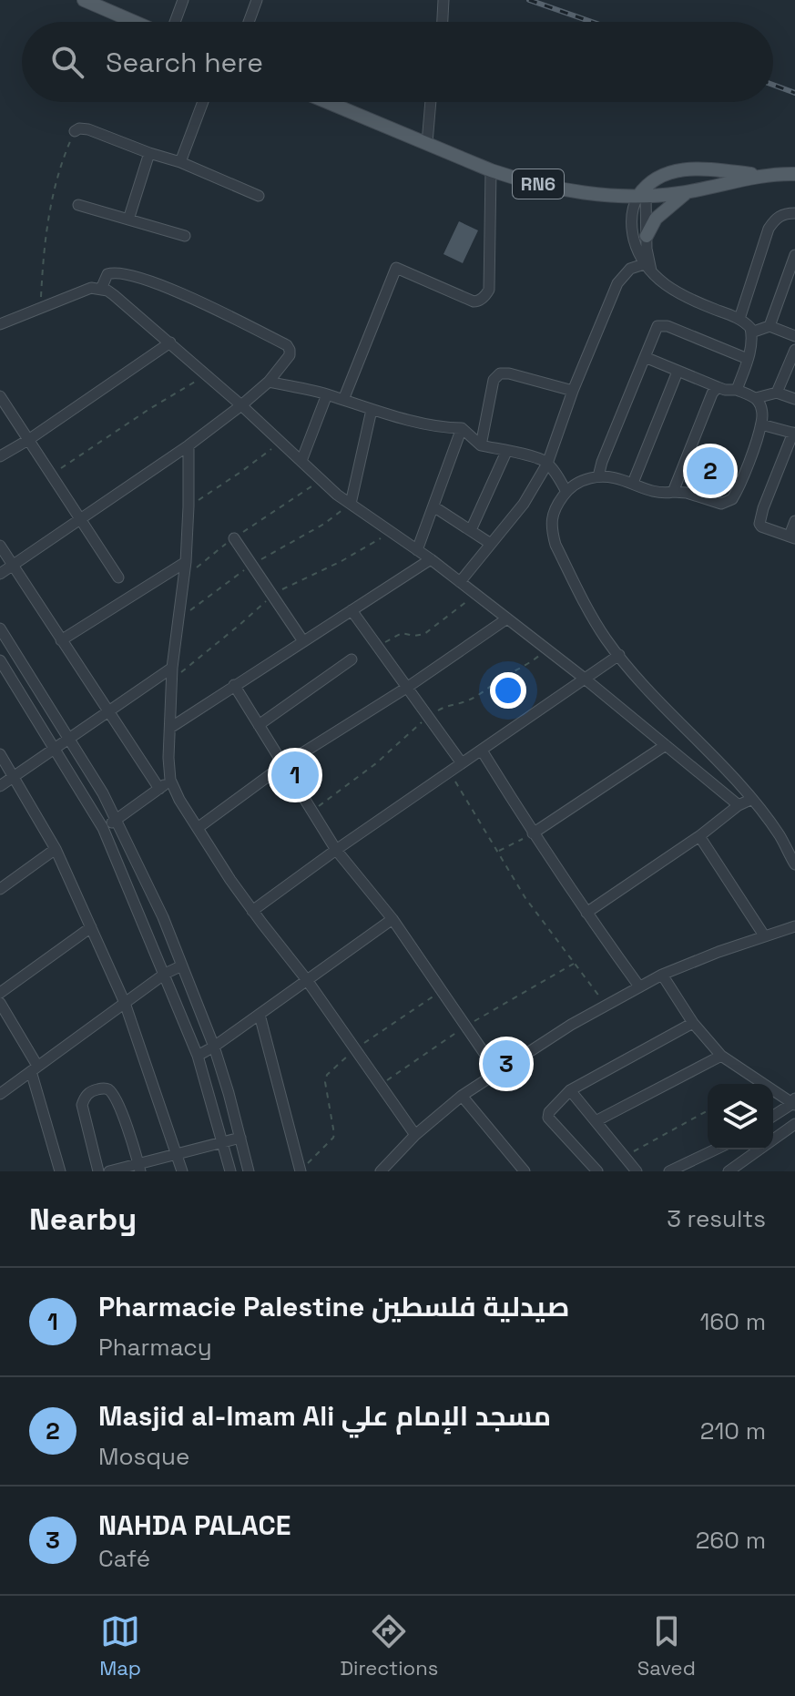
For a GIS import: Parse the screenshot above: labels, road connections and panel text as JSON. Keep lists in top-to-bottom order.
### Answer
{
  "streets": {
    "main road": ["RN6"]
  },
  "page": {
    "search": "Search here",
    "pins": ["2", "1", "3"],
    "heading": ["Nearby", "3 results"],
    "list": [
      {
        "mark": "1",
        "name": "Pharmacie Palestine صيدلية فلسطين",
        "note": "Pharmacy",
        "value": "160 m"
      },
      {
        "mark": "2",
        "name": "Masjid al-Imam Ali مسجد الإمام علي",
        "note": "Mosque",
        "value": "210 m"
      },
      {
        "mark": "3",
        "name": "NAHDA PALACE",
        "note": "Café",
        "value": "260 m"
      }
    ],
    "nav": ["Map", "Directions", "Saved"]
  }
}
